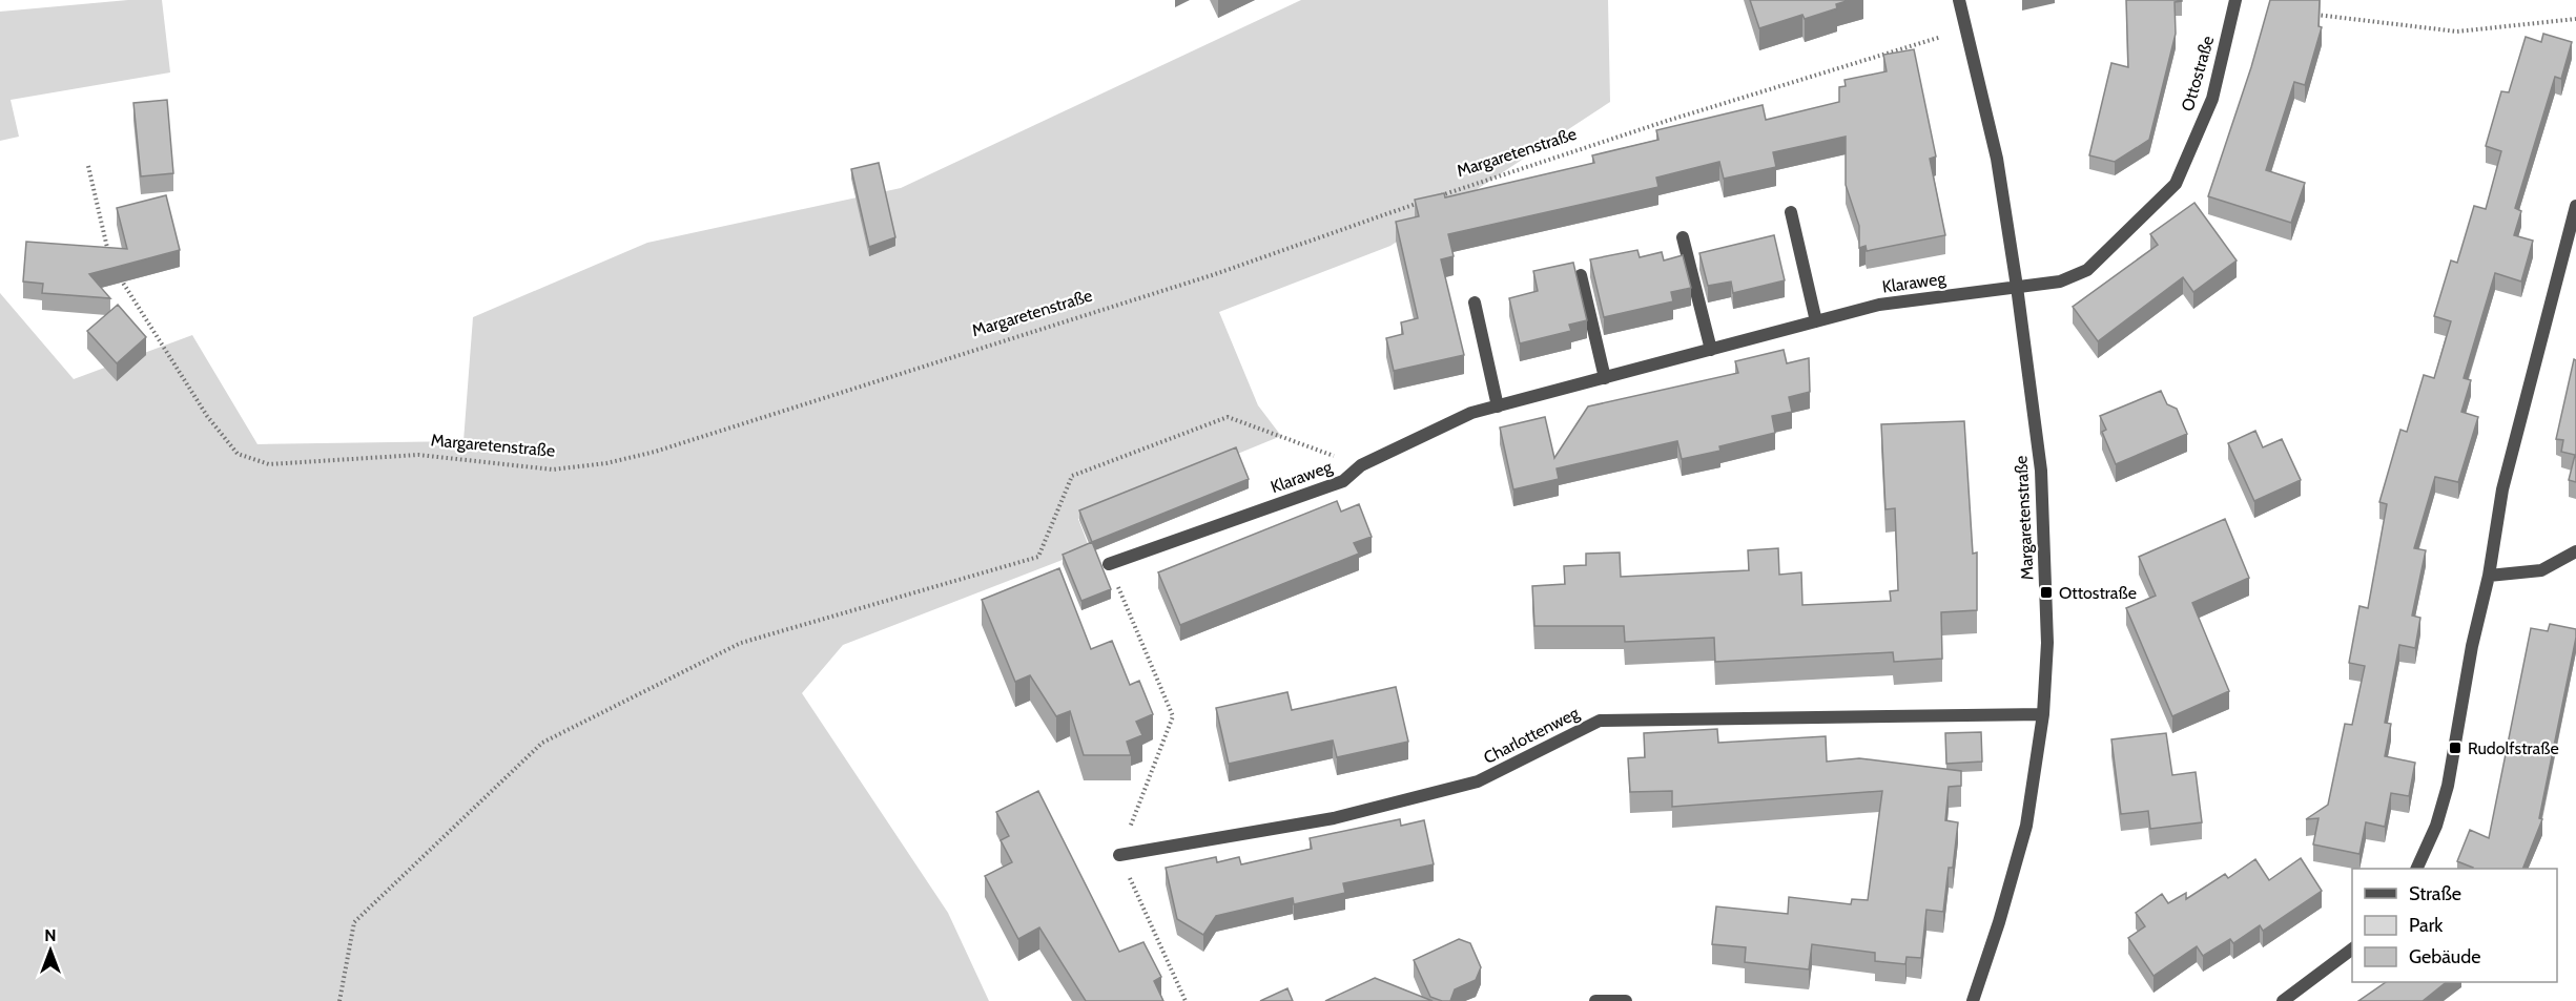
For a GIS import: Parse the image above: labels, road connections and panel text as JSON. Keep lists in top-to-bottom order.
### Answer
{
  "streets": {
    "street": [
      "Ottostraße",
      "Margaretenstraße",
      "Klaraweg",
      "Charlottenweg"
    ]
  },
  "crossings": [
    ["Ottostraße", "Margaretenstraße"],
    ["Ottostraße", "Klaraweg"],
    ["Margaretenstraße", "Klaraweg"],
    ["Margaretenstraße", "Charlottenweg"]
  ],
  "places": {
    "transit": ["Ottostraße", "Rudolfstraße"]
  },
  "legend": ["Straße", "Park", "Gebäude"],
  "north": "top"
}
